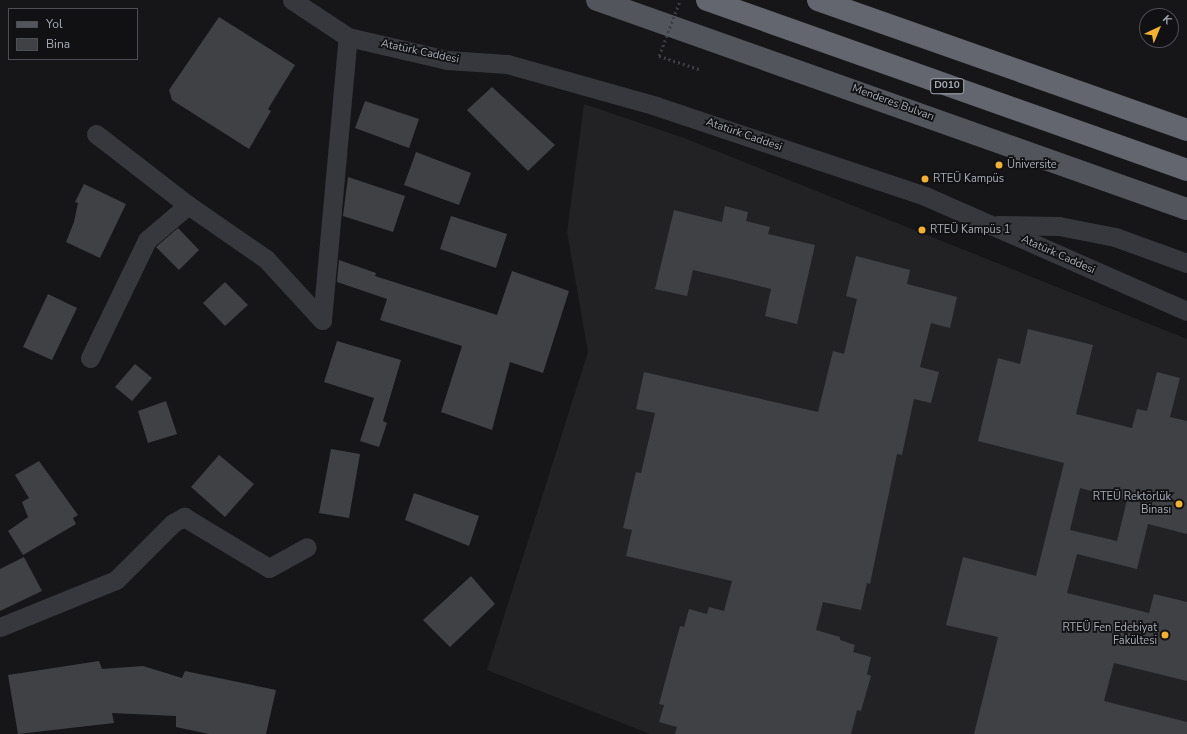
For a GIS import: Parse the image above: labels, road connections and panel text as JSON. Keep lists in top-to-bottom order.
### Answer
{
  "streets": {
    "highway": ["D010"],
    "main road": ["Menderes Bulvarı"],
    "street": ["Atatürk Caddesi"]
  },
  "places": [
    "Üniversite",
    "RTEÜ Kampüs",
    "RTEÜ Kampüs 1",
    "RTEÜ Rektörlük Binası",
    "RTEÜ Fen Edebiyat Fakültesi"
  ],
  "legend": ["Yol", "Bina"],
  "north": "top right"
}
